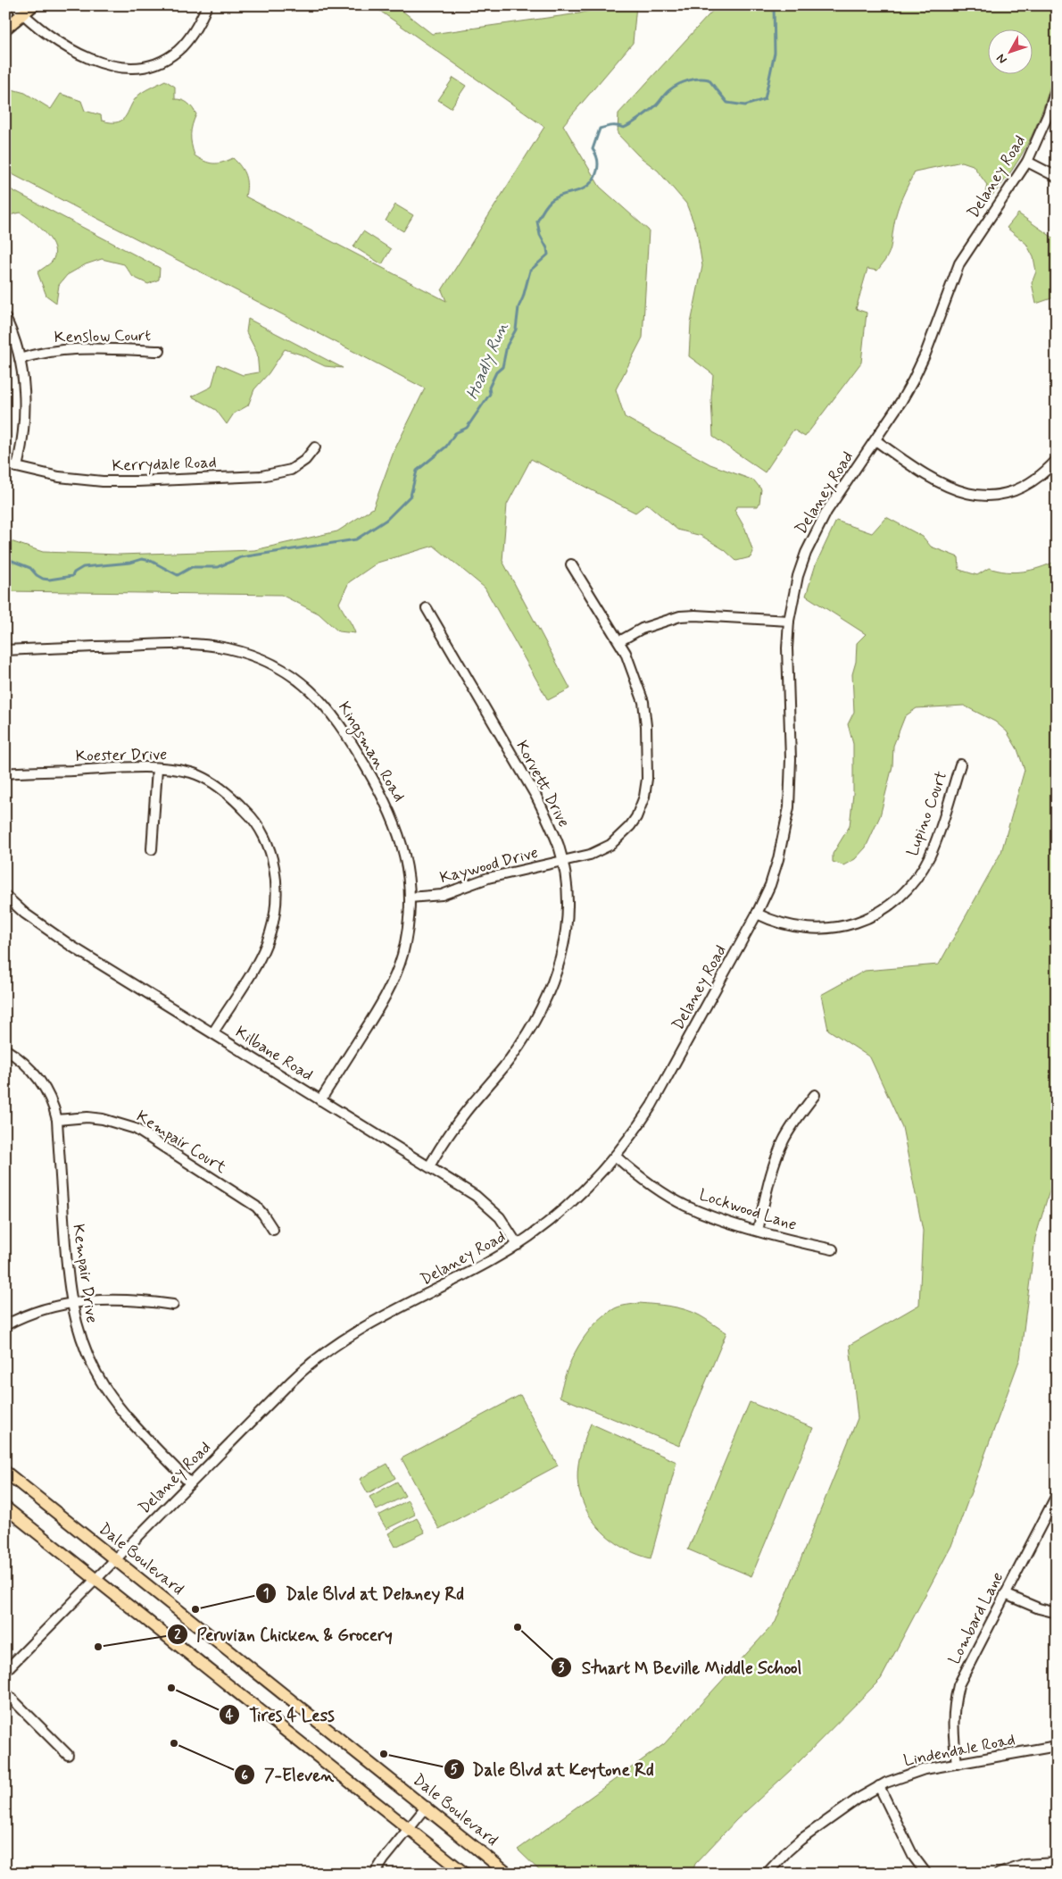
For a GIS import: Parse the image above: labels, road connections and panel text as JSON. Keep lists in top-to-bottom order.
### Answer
{
  "streets": {
    "main road": ["Dale Boulevard"],
    "street": [
      "Delaney Road",
      "Kenslow Court",
      "Kerrydale Road",
      "Kingsman Road",
      "Koester Drive",
      "Korvett Drive",
      "Lupino Court",
      "Kaywood Drive",
      "Kilbane Road",
      "Kempair Court",
      "Lockwood Lane",
      "Kempair Drive",
      "Lombard Lane",
      "Lindendale Road"
    ]
  },
  "crossings": [
    ["Delaney Road", "Lupino Court"],
    ["Delaney Road", "Kilbane Road"],
    ["Delaney Road", "Lockwood Lane"],
    ["Delaney Road", "Kempair Drive"],
    ["Delaney Road", "Dale Boulevard"],
    ["Kingsman Road", "Kaywood Drive"],
    ["Kingsman Road", "Kilbane Road"],
    ["Koester Drive", "Kilbane Road"],
    ["Korvett Drive", "Kaywood Drive"],
    ["Korvett Drive", "Kilbane Road"],
    ["Kempair Court", "Kempair Drive"],
    ["Lombard Lane", "Lindendale Road"]
  ],
  "water": ["Hoadly Run"],
  "places": [
    "Dale Blvd at Delaney Rd",
    "Stuart M Beville Middle School",
    "Peruvian Chicken & Grocery",
    "Tires 4 Less",
    "7-Eleven",
    "Dale Blvd at Keytone Rd"
  ],
  "north": "bottom left"
}
